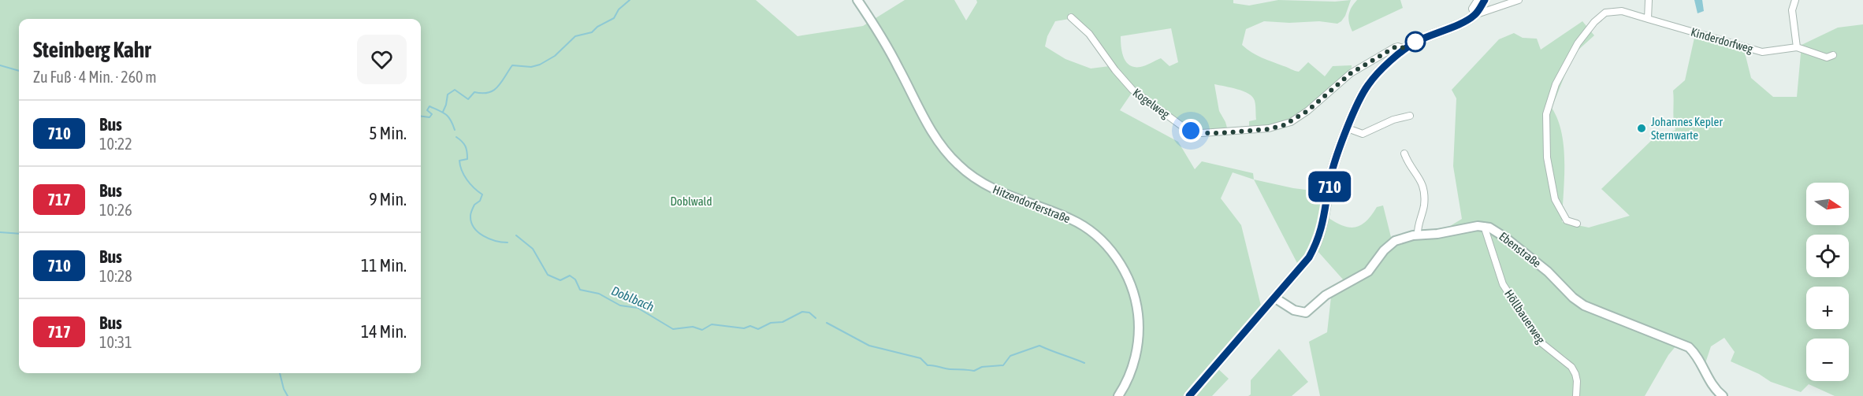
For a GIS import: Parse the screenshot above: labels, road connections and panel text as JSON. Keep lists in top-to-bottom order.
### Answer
{
  "streets": {
    "main road": ["Hitzendorferstraße", "Ebenstraße"],
    "street": ["Kinderdorfweg", "Kogelweg", "Höllbauerweg"]
  },
  "crossings": [
    ["Ebenstraße", "Höllbauerweg"]
  ],
  "water": ["Doblbach"],
  "parks": ["Doblwald"],
  "places": ["Johannes Kepler Sternwarte"],
  "lines": ["bus line 710"],
  "north": "right",
  "page": {
    "on_map": "710",
    "heading": ["Steinberg Kahr", "Zu Fuß · 4 Min. · 260 m"],
    "list": [
      {
        "mark": "710",
        "name": "Bus",
        "note": "10:22",
        "value": "5 Min."
      },
      {
        "mark": "717",
        "name": "Bus",
        "note": "10:26",
        "value": "9 Min."
      },
      {
        "mark": "710",
        "name": "Bus",
        "note": "10:28",
        "value": "11 Min."
      },
      {
        "mark": "717",
        "name": "Bus",
        "note": "10:31",
        "value": "14 Min."
      }
    ],
    "map_buttons": ["+", "−"]
  }
}
